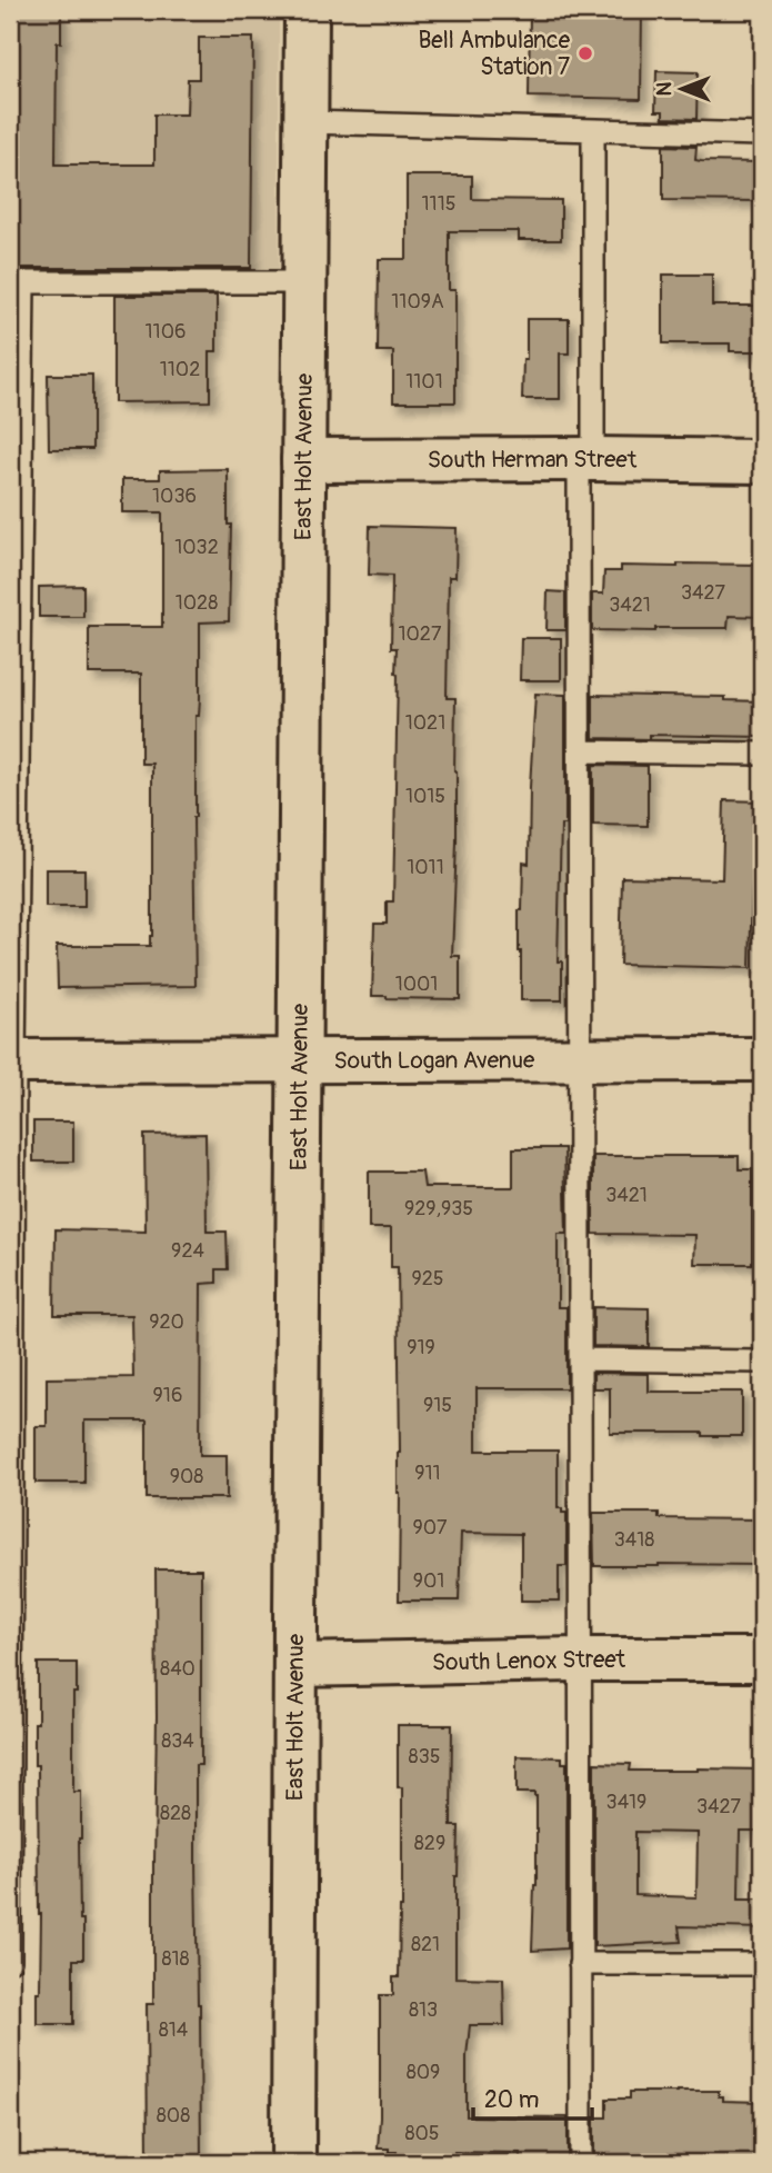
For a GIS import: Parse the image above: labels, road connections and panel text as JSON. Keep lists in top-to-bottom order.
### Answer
{
  "streets": {
    "street": [
      "East Holt Avenue",
      "South Herman Street",
      "South Logan Avenue",
      "South Lenox Street"
    ]
  },
  "crossings": [
    ["East Holt Avenue", "South Herman Street"],
    ["East Holt Avenue", "South Logan Avenue"],
    ["East Holt Avenue", "South Lenox Street"]
  ],
  "places": ["Bell Ambulance Station 7"],
  "house_numbers": [
    "1115",
    "1109A",
    "1106",
    "1102",
    "1101",
    "1036",
    "1032",
    "3427",
    "1028",
    "3421",
    "1027",
    "1021",
    "1015",
    "1011",
    "1001",
    "3421",
    "929,935",
    "924",
    "925",
    "920",
    "919",
    "916",
    "915",
    "911",
    "908",
    "907",
    "3418",
    "901",
    "840",
    "834",
    "835",
    "3419",
    "3427",
    "828",
    "829",
    "821",
    "818",
    "813",
    "814",
    "809",
    "808",
    "805"
  ],
  "scale_bar": "20 m",
  "north": "left"
}
